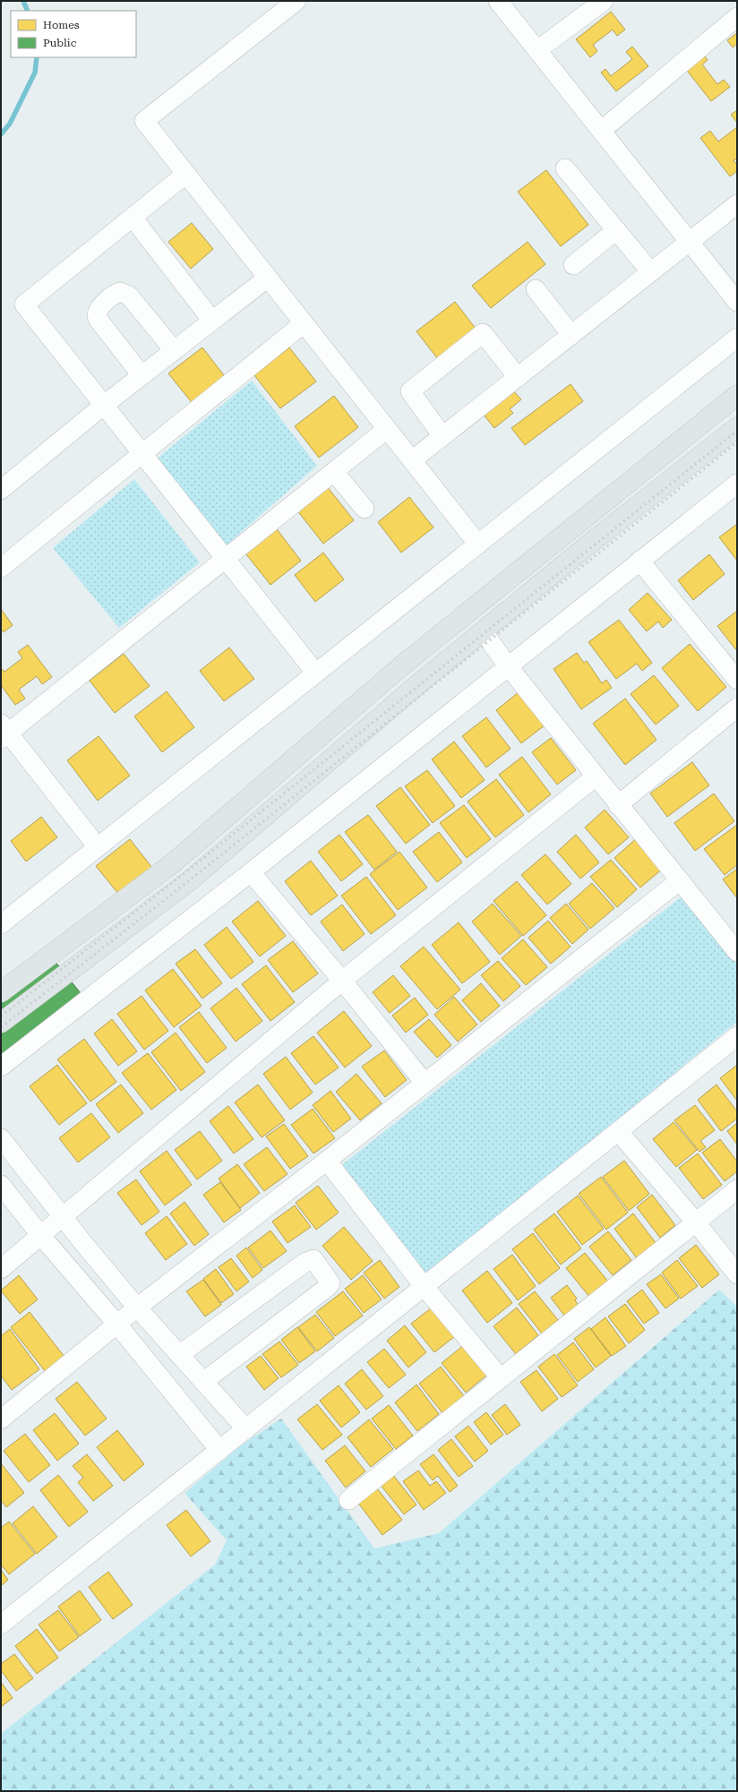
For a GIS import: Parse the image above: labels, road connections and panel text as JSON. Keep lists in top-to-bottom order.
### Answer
{
  "legend": ["Homes", "Public"]
}
